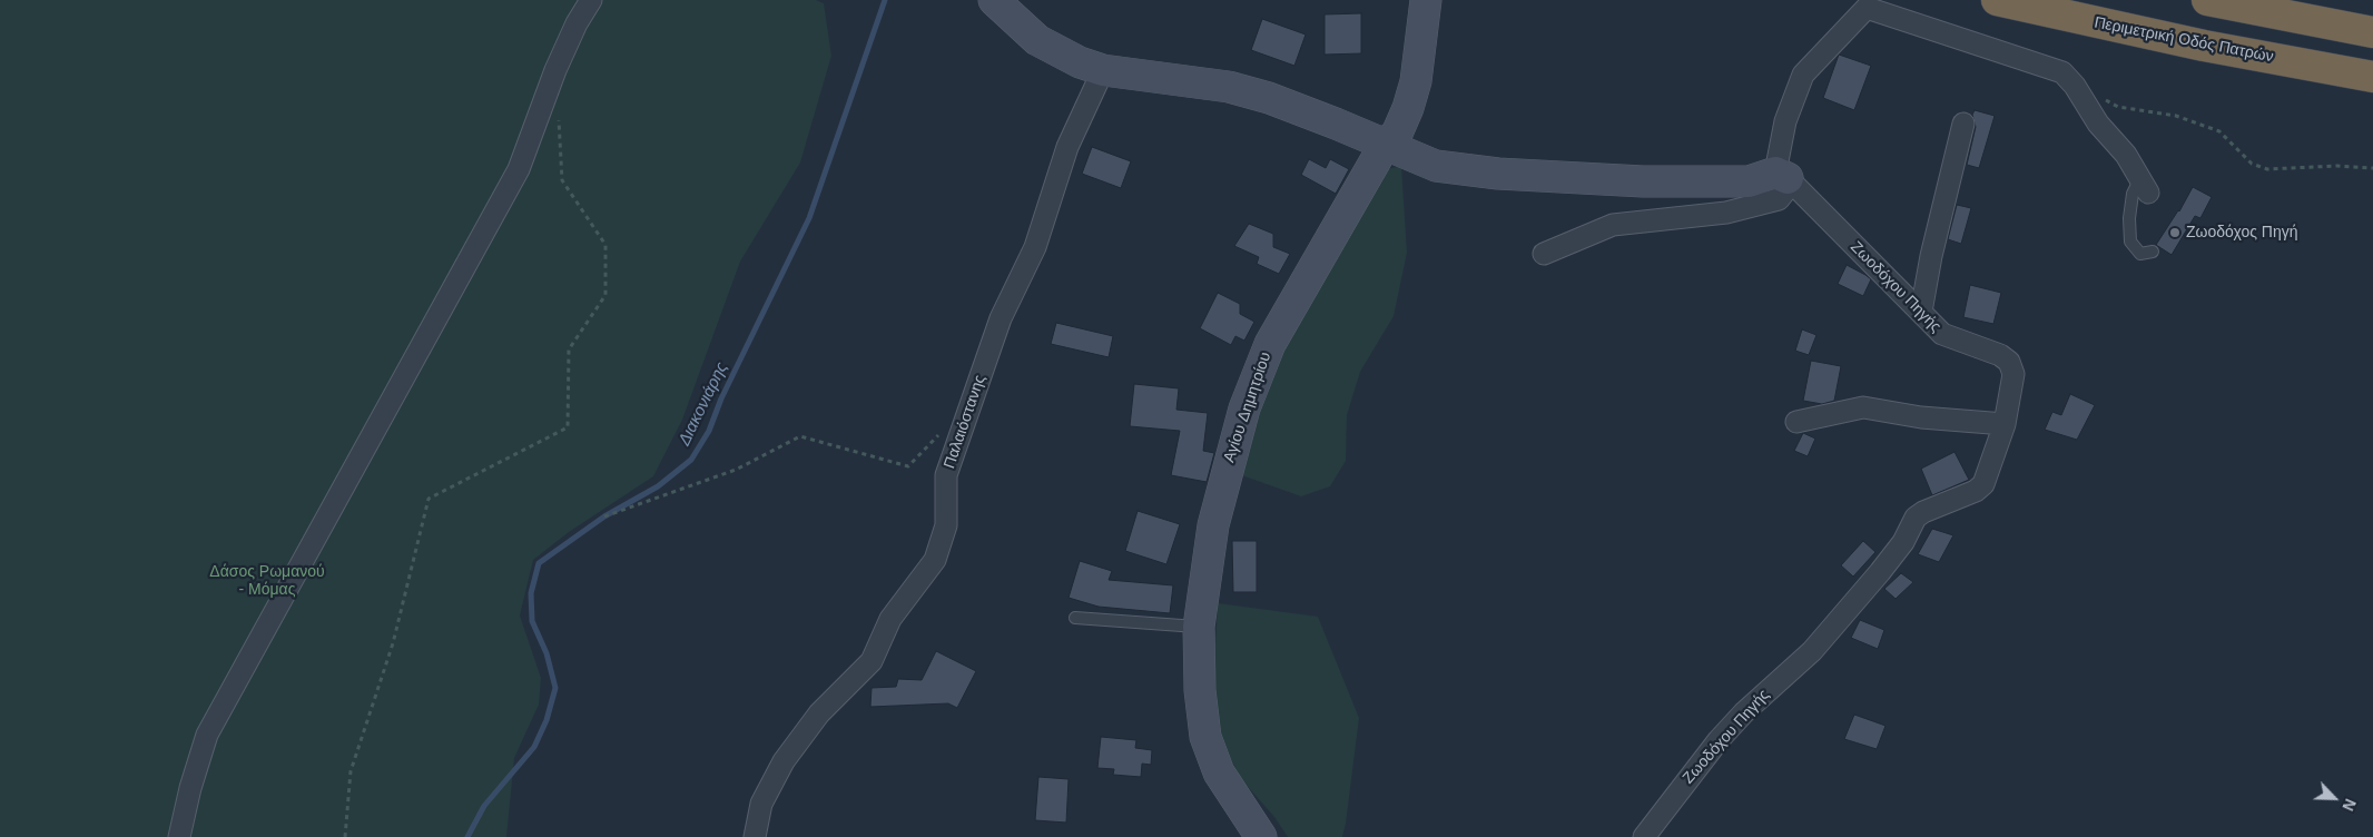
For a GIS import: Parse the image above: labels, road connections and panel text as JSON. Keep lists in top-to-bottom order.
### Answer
{
  "streets": {
    "highway": ["Περιμετρική Οδός Πατρών"],
    "main road": ["Αγίου Δημητρίου"],
    "street": ["Ζωοδόχου Πηγής", "Παλαιόστανης"]
  },
  "water": ["Διακονιάρης"],
  "parks": ["Δάσος Ρωμανού - Μόμας"],
  "places": ["Ζωοδόχος Πηγή"],
  "north": "bottom right"
}
